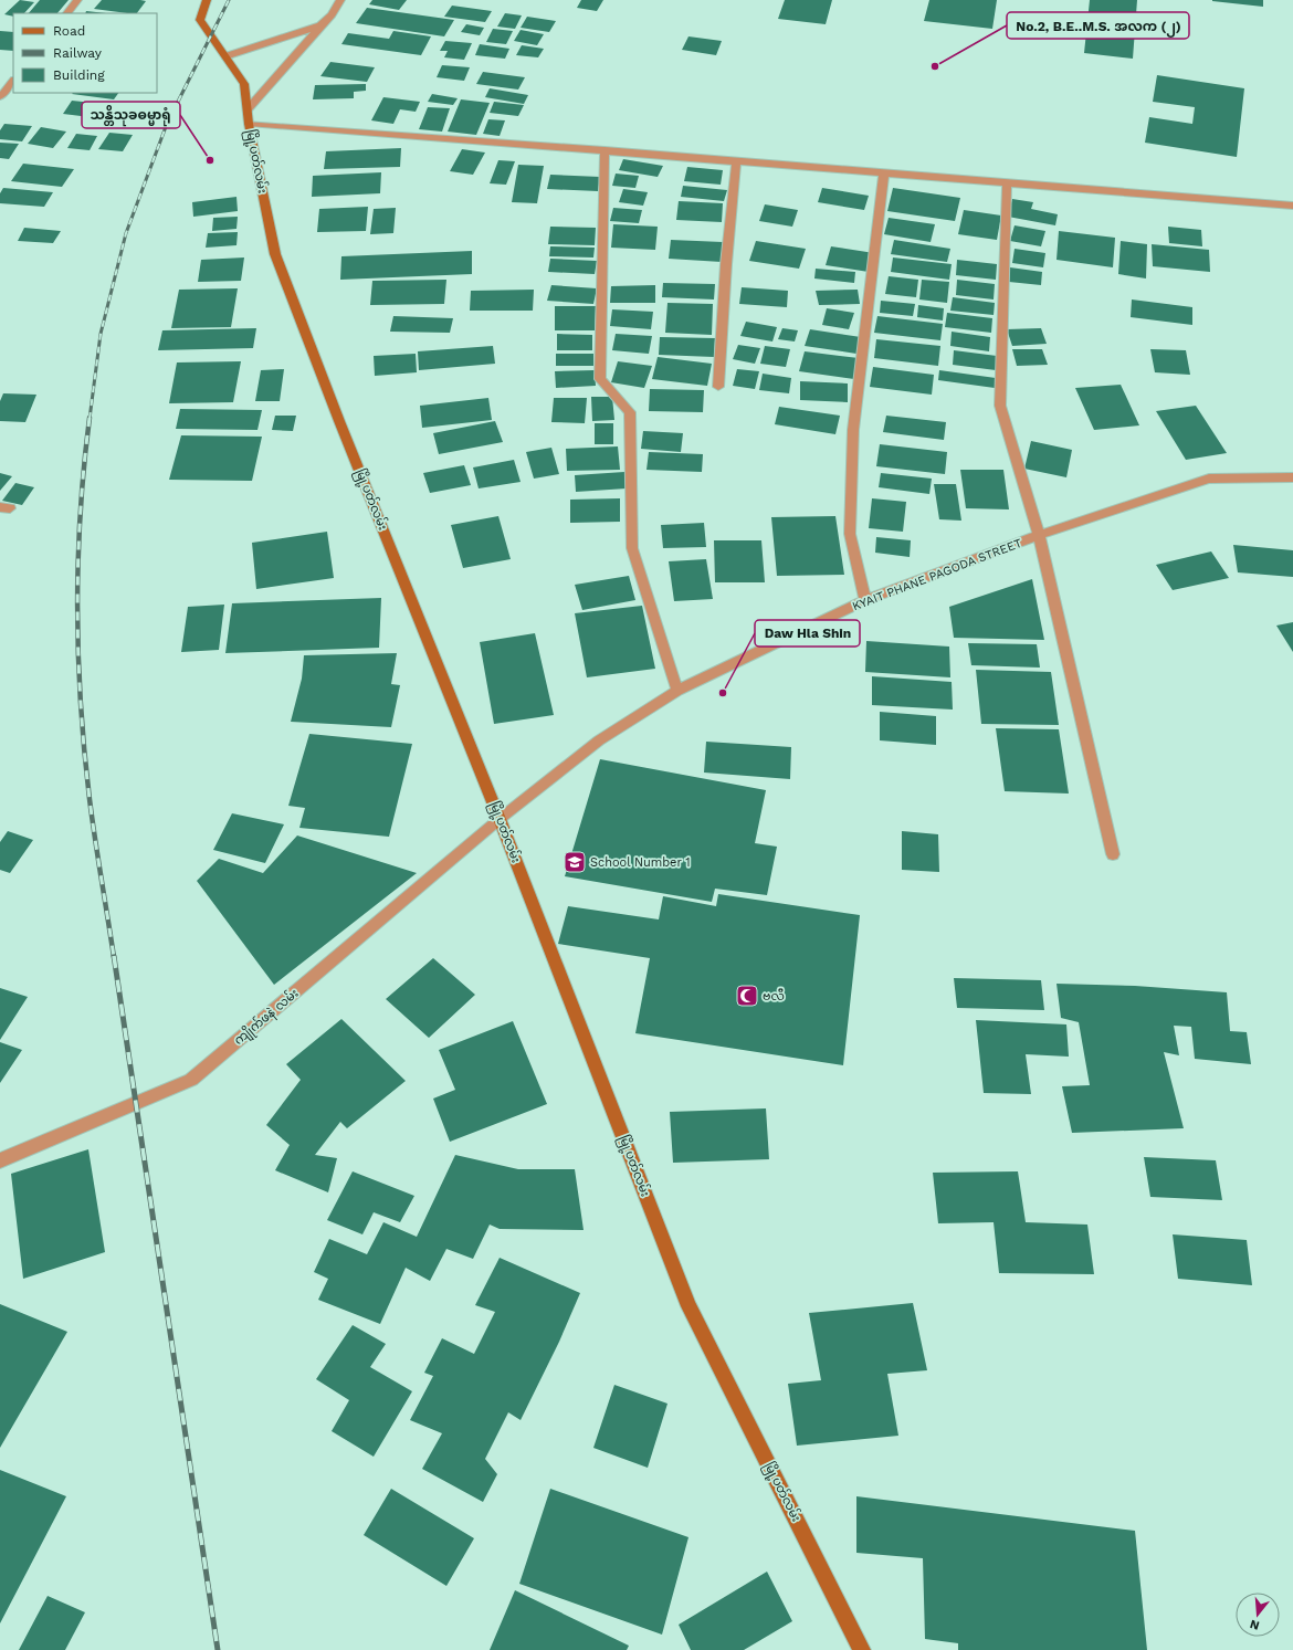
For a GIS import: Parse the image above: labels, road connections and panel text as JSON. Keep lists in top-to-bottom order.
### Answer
{
  "streets": {
    "main road": ["မြို့ပတ်လမ်း"],
    "street": ["KYAIT PHANE PAGODA STREET", "ကျိုက်ဖနဲ လမ်း"]
  },
  "crossings": [
    ["မြို့ပတ်လမ်း", "KYAIT PHANE PAGODA STREET"],
    ["မြို့ပတ်လမ်း", "ကျိုက်ဖနဲ လမ်း"],
    ["KYAIT PHANE PAGODA STREET", "ကျိုက်ဖနဲ လမ်း"]
  ],
  "places": {
    "other": ["No.2, B.E..M.S. အလက (၂)", "သန္တိသုခဓမ္မာရုံ", "Daw Hla Shin"],
    "school or university": ["School Number 1"],
    "mosque": ["ဗလီ"]
  },
  "legend": ["Road", "Railway", "Building"],
  "north": "bottom"
}
